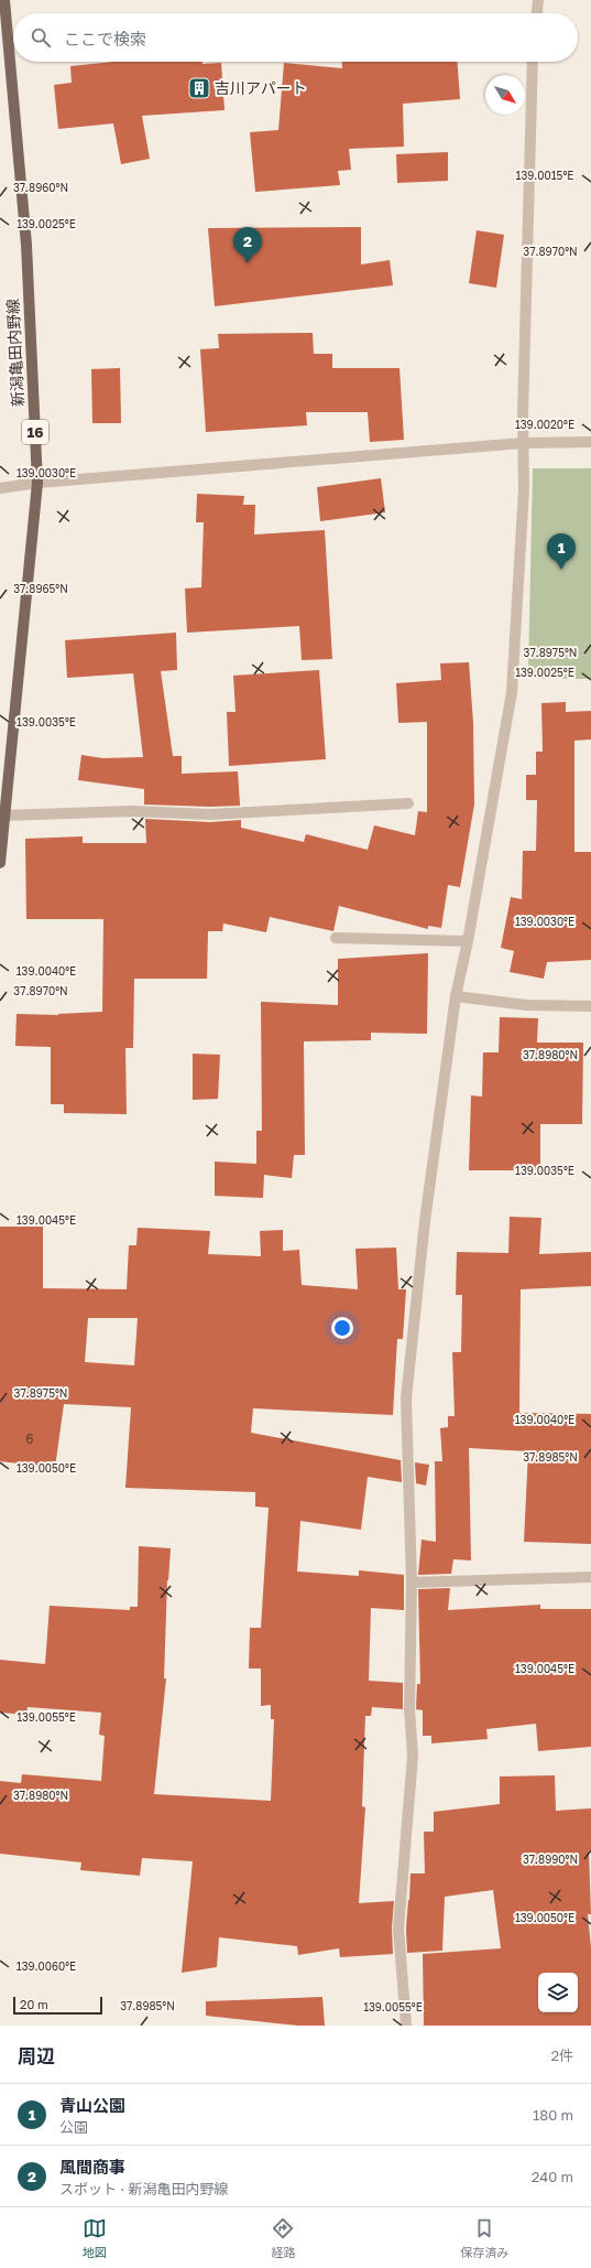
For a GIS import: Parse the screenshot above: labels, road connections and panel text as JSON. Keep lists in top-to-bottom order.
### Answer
{
  "streets": {
    "main road": ["新潟亀田内野線", "16"]
  },
  "places": {
    "building": ["吉川アパート"]
  },
  "house_numbers": ["6"],
  "scale_bar": "20 m",
  "north": "bottom right",
  "page": {
    "search": "ここで検索",
    "pins": ["2", "1"],
    "scale": "20 m",
    "heading": ["周辺", "2件"],
    "list": [
      {
        "mark": "1",
        "name": "青山公園",
        "note": "公園",
        "value": "180 m"
      },
      {
        "mark": "2",
        "name": "風間商事",
        "note": "スポット · 新潟亀田内野線",
        "value": "240 m"
      }
    ],
    "nav": ["地図", "経路", "保存済み"]
  },
  "coordinates": [
    "139.0015°E",
    "37.8960°N",
    "139.0025°E",
    "37.8970°N",
    "139.0020°E",
    "139.0030°E",
    "37.8965°N",
    "37.8975°N",
    "139.0035°E",
    "139.0040°E",
    "37.8980°N",
    "139.0045°E",
    "37.8985°N",
    "139.0050°E",
    "139.0055°E",
    "37.8990°N",
    "139.0060°E"
  ]
}
